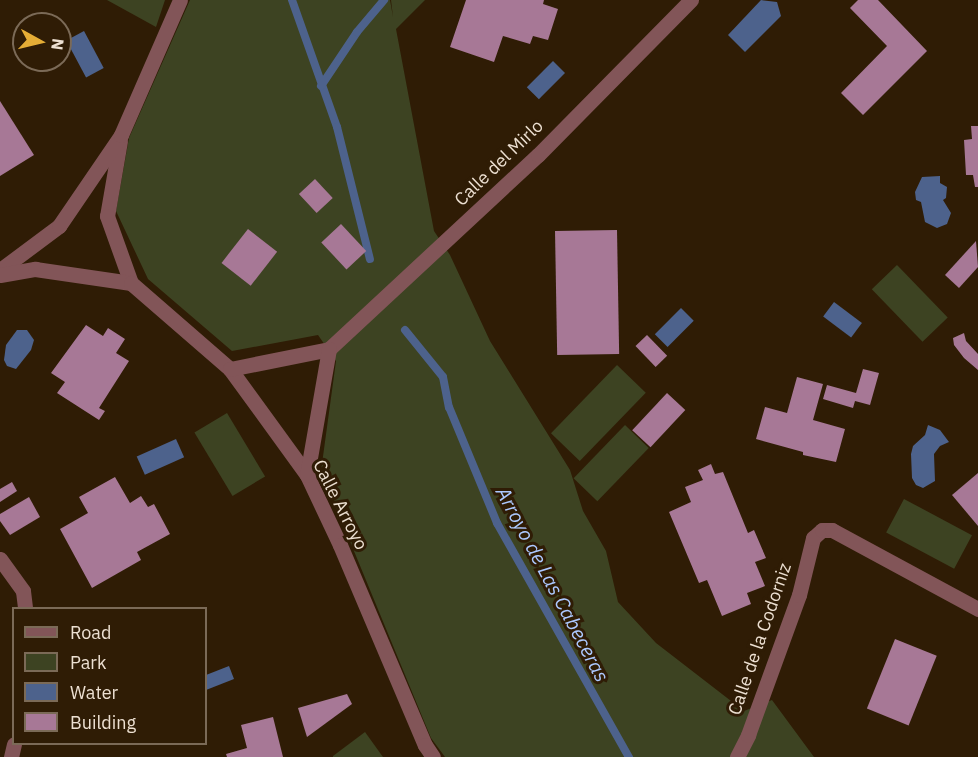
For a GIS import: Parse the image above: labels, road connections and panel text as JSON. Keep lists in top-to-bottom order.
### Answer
{
  "streets": {
    "street": ["Calle del Mirlo", "Calle Arroyo", "Calle de la Codorniz"]
  },
  "water": ["Arroyo de Las Cabeceras"],
  "legend": [
    "Road",
    "Park",
    "Water",
    "Building"
  ],
  "north": "right"
}
